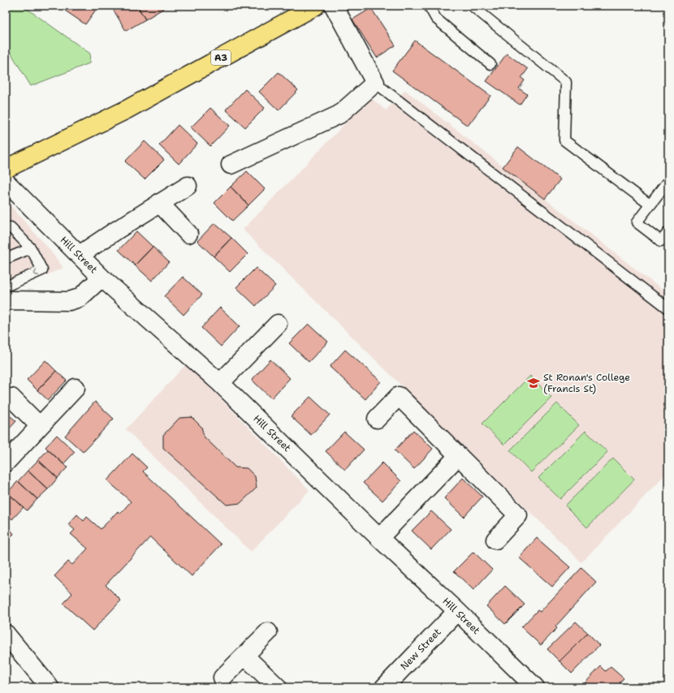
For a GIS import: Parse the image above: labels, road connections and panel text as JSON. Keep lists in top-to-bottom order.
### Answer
{
  "streets": {
    "highway": ["A3"],
    "street": ["Hill Street", "New Street"]
  },
  "crossings": [
    ["Hill Street", "New Street"]
  ],
  "places": {
    "school or university": ["St Ronan's College (Francis St)"]
  }
}
